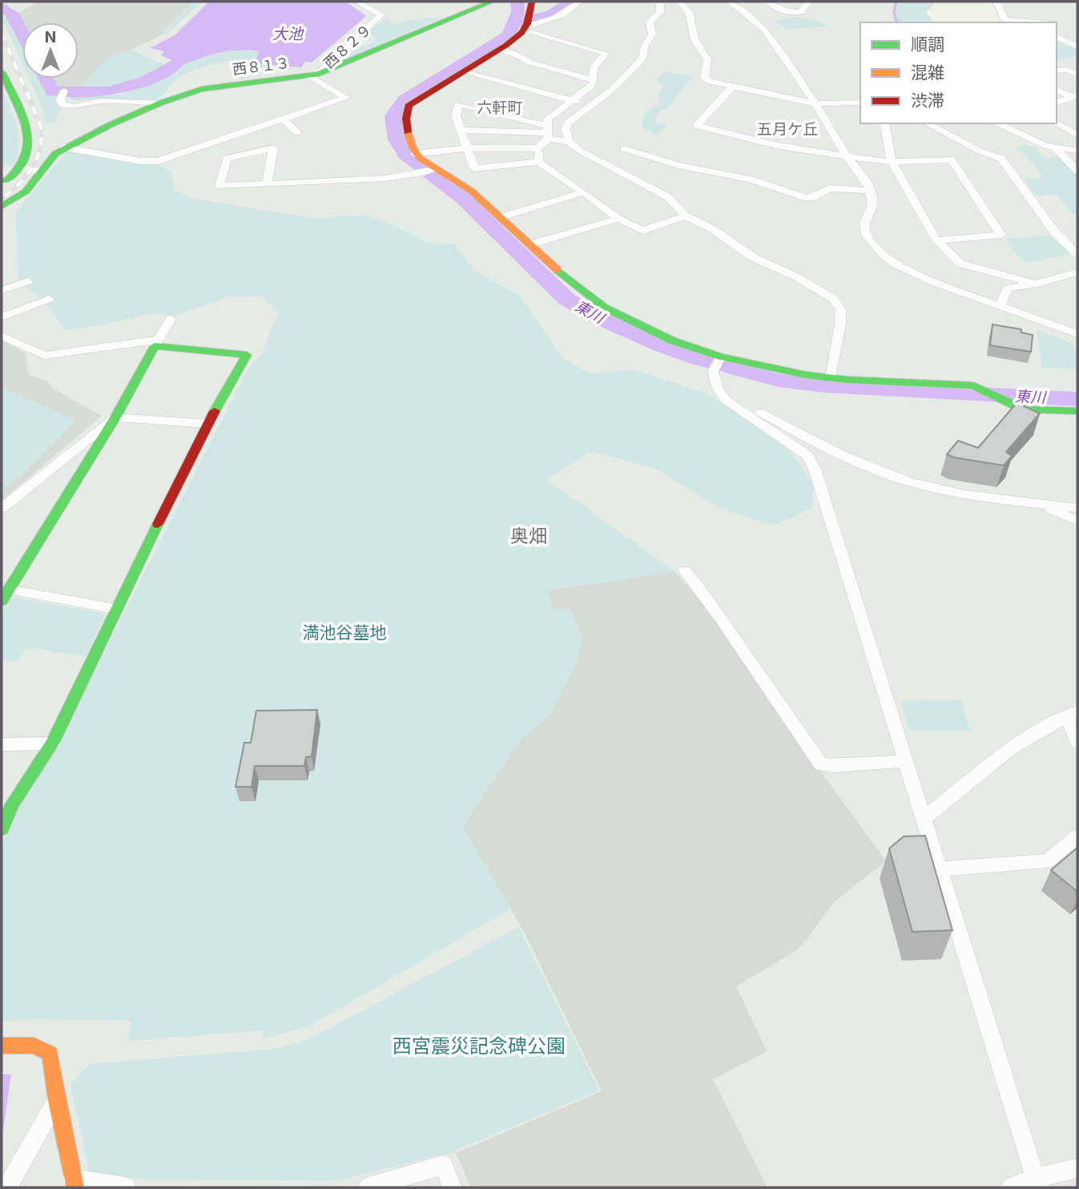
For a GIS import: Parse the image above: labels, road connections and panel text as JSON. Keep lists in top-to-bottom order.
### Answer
{
  "streets": {
    "street": ["西８２９", "西８１３"]
  },
  "crossings": [
    ["西８２９", "西８１３"]
  ],
  "districts": ["六軒町", "五月ケ丘", "奥畑"],
  "water": ["大池", "東川"],
  "parks": ["満池谷墓地", "西宮震災記念碑公園"],
  "legend": ["順調", "混雑", "渋滞"],
  "north": "top"
}
